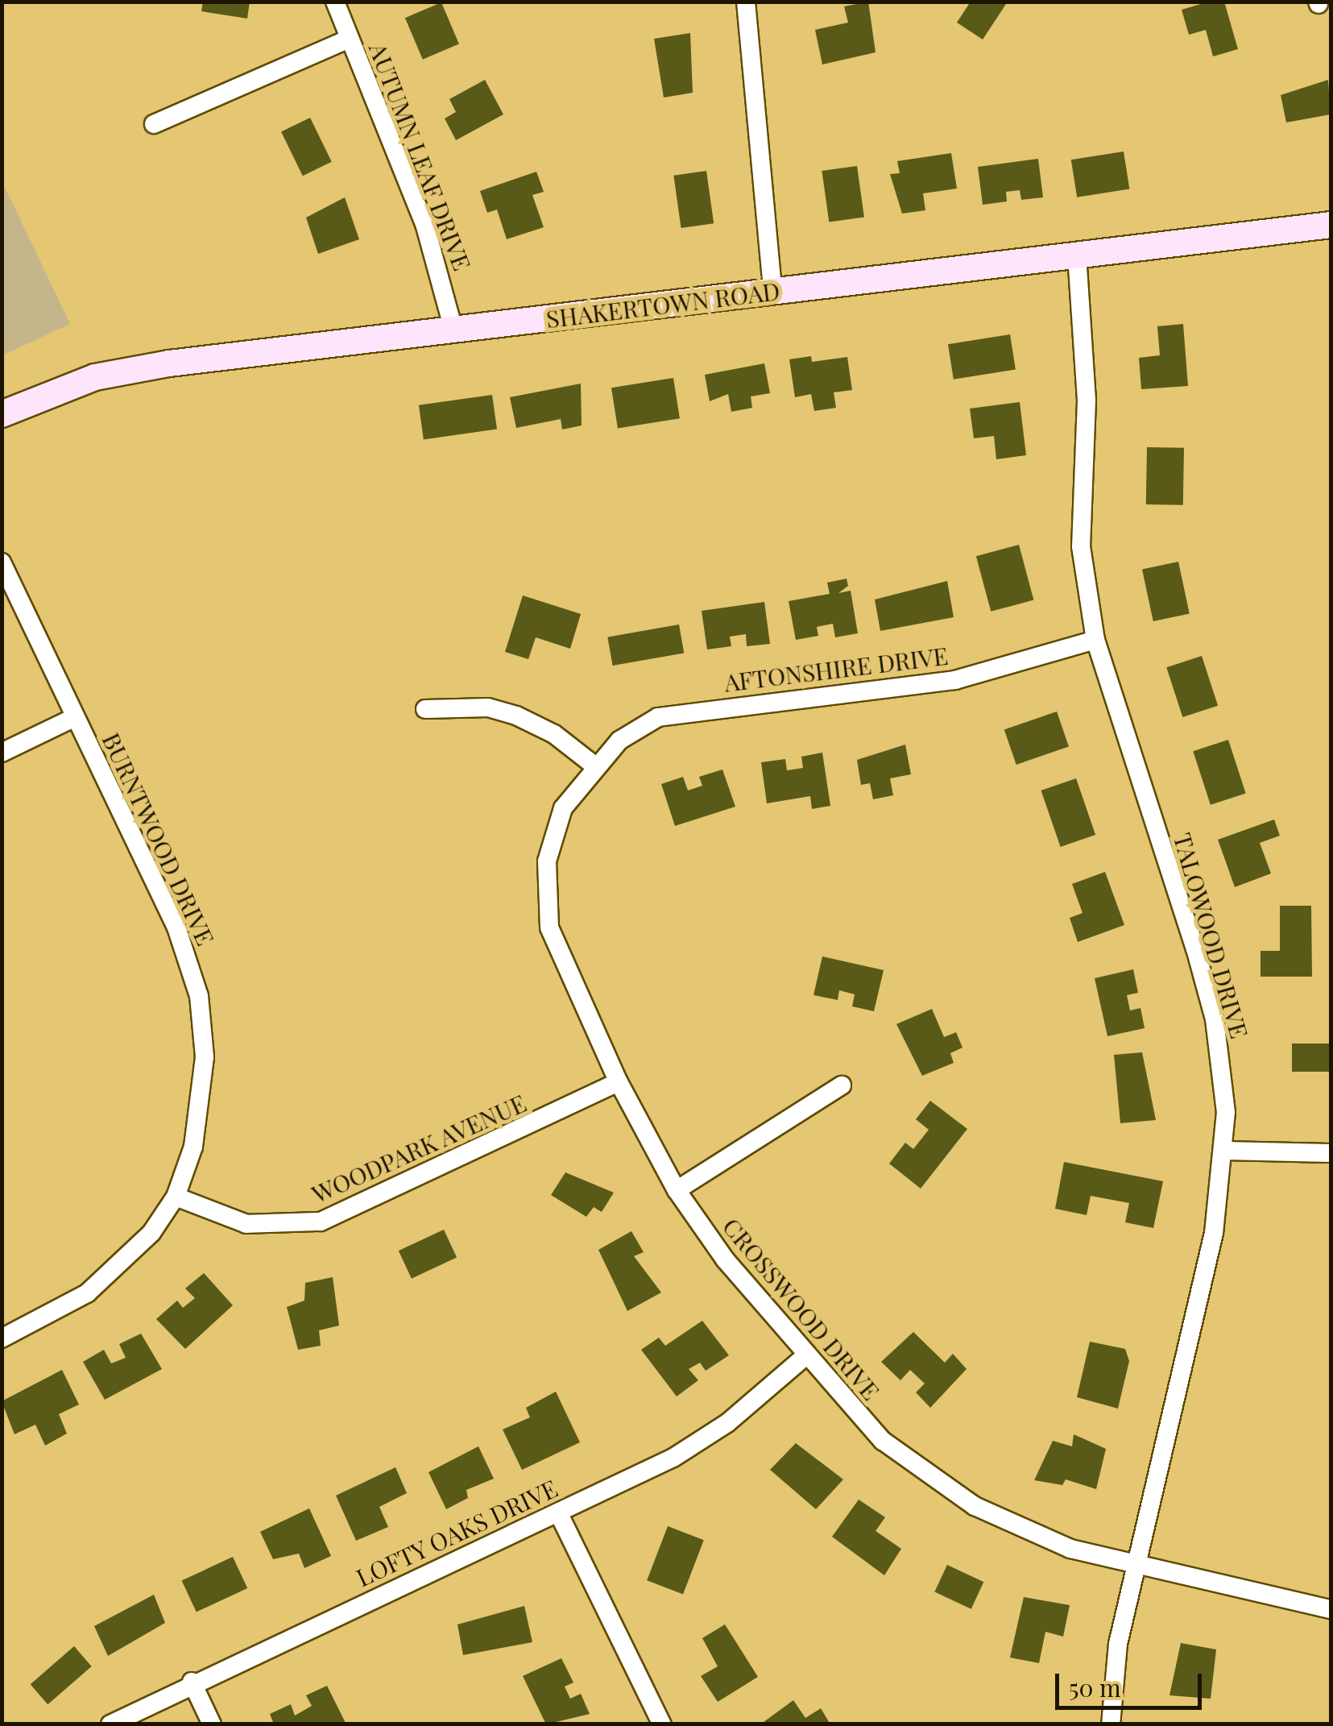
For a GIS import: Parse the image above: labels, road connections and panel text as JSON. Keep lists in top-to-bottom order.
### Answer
{
  "streets": {
    "street": [
      "AUTUMN LEAF DRIVE",
      "SHAKERTOWN ROAD",
      "AFTONSHIRE DRIVE",
      "BURNTWOOD DRIVE",
      "TALOWOOD DRIVE",
      "WOODPARK AVENUE",
      "CROSSWOOD DRIVE",
      "LOFTY OAKS DRIVE"
    ]
  },
  "crossings": [
    ["AUTUMN LEAF DRIVE", "SHAKERTOWN ROAD"],
    ["SHAKERTOWN ROAD", "TALOWOOD DRIVE"],
    ["AFTONSHIRE DRIVE", "TALOWOOD DRIVE"],
    ["AFTONSHIRE DRIVE", "CROSSWOOD DRIVE"],
    ["BURNTWOOD DRIVE", "WOODPARK AVENUE"],
    ["TALOWOOD DRIVE", "CROSSWOOD DRIVE"],
    ["WOODPARK AVENUE", "CROSSWOOD DRIVE"],
    ["CROSSWOOD DRIVE", "LOFTY OAKS DRIVE"]
  ],
  "scale_bar": "50 m"
}
